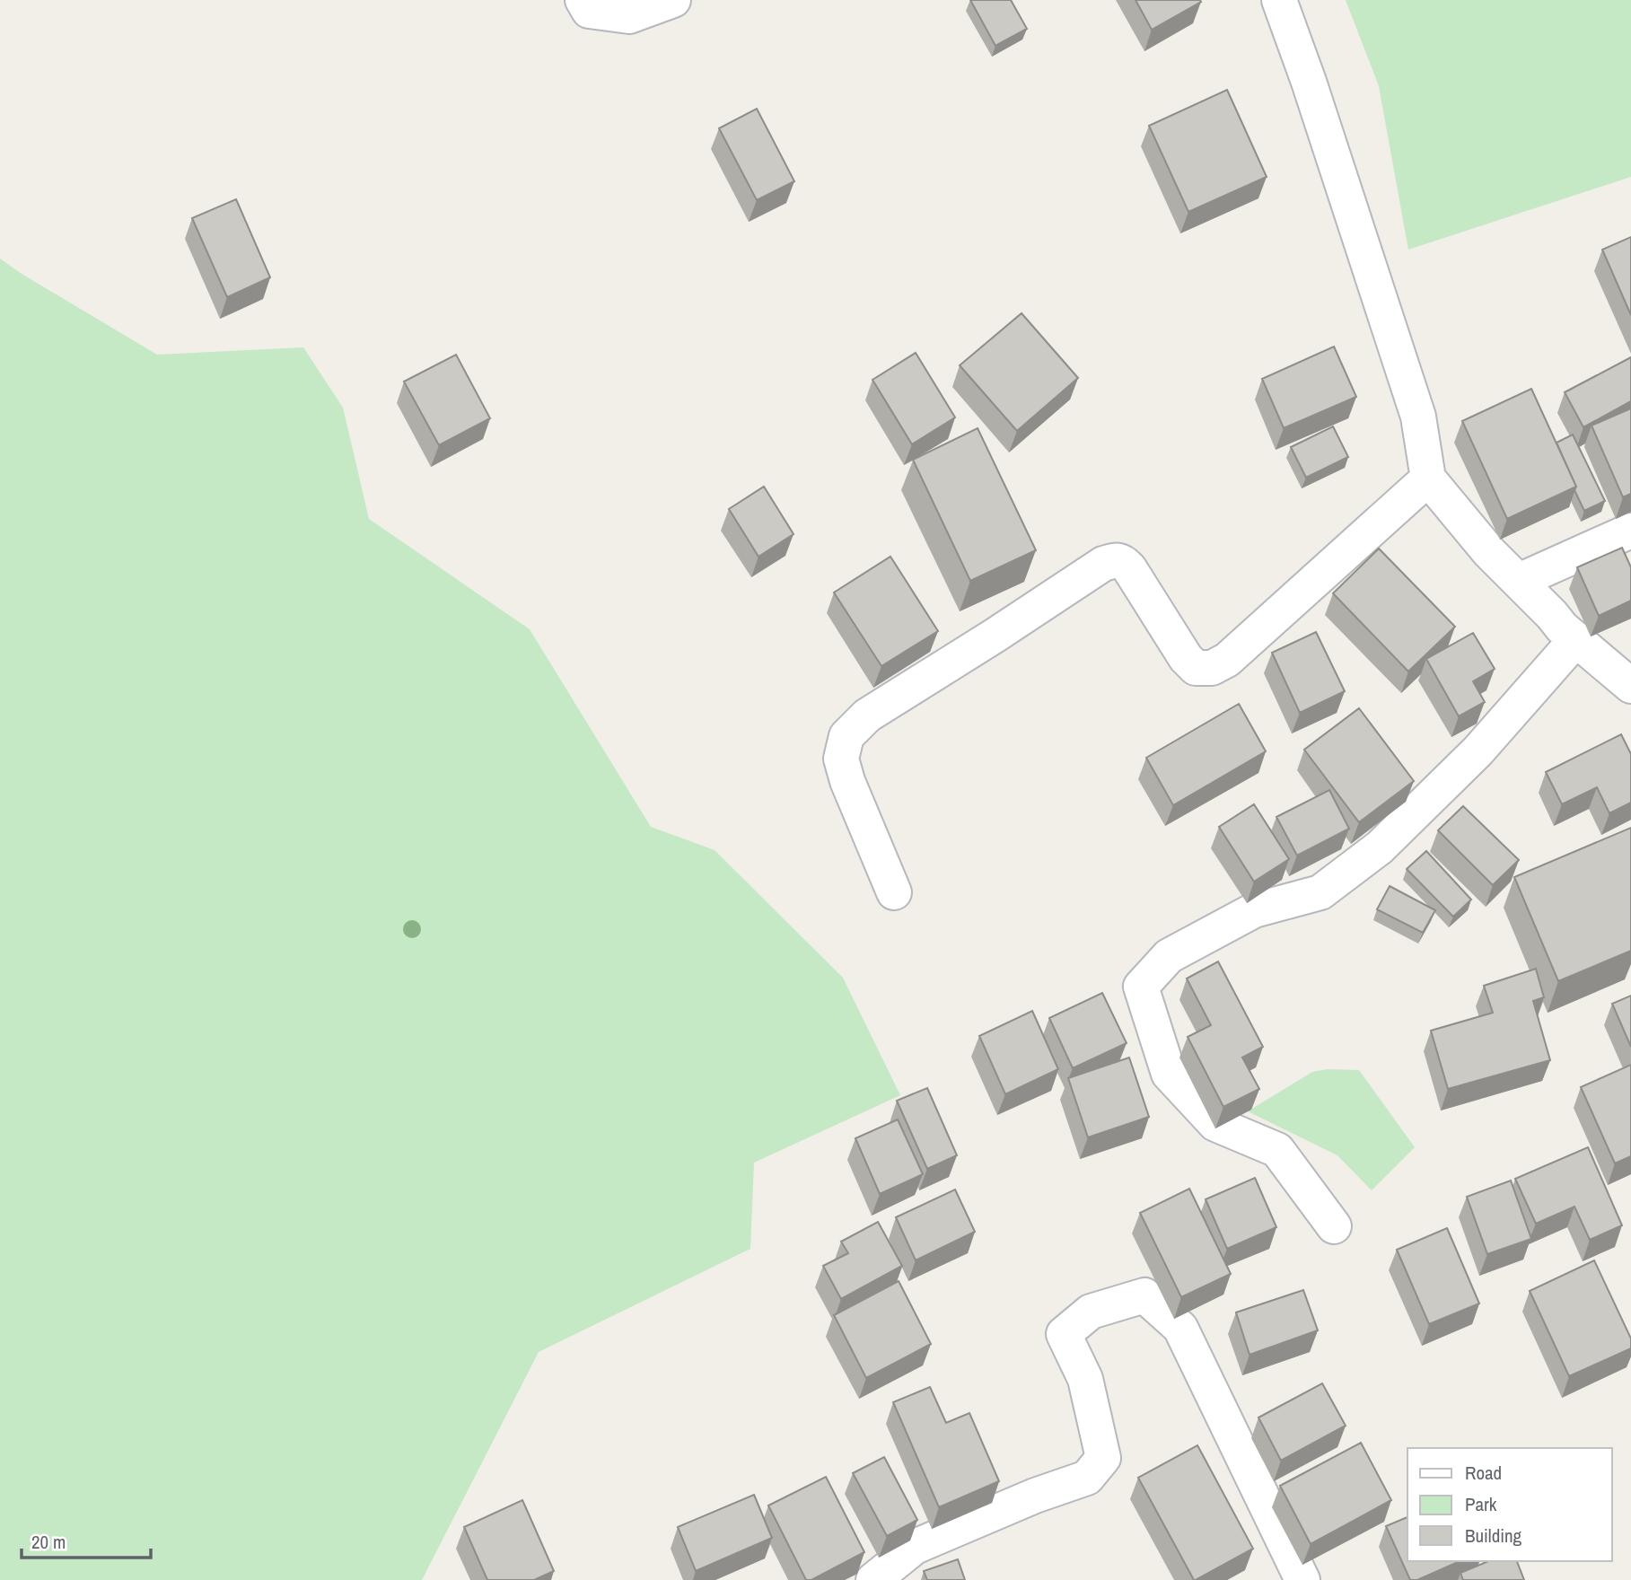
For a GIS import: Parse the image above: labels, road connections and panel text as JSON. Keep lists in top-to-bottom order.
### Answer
{
  "legend": ["Road", "Park", "Building"],
  "scale_bar": "20 m"
}
